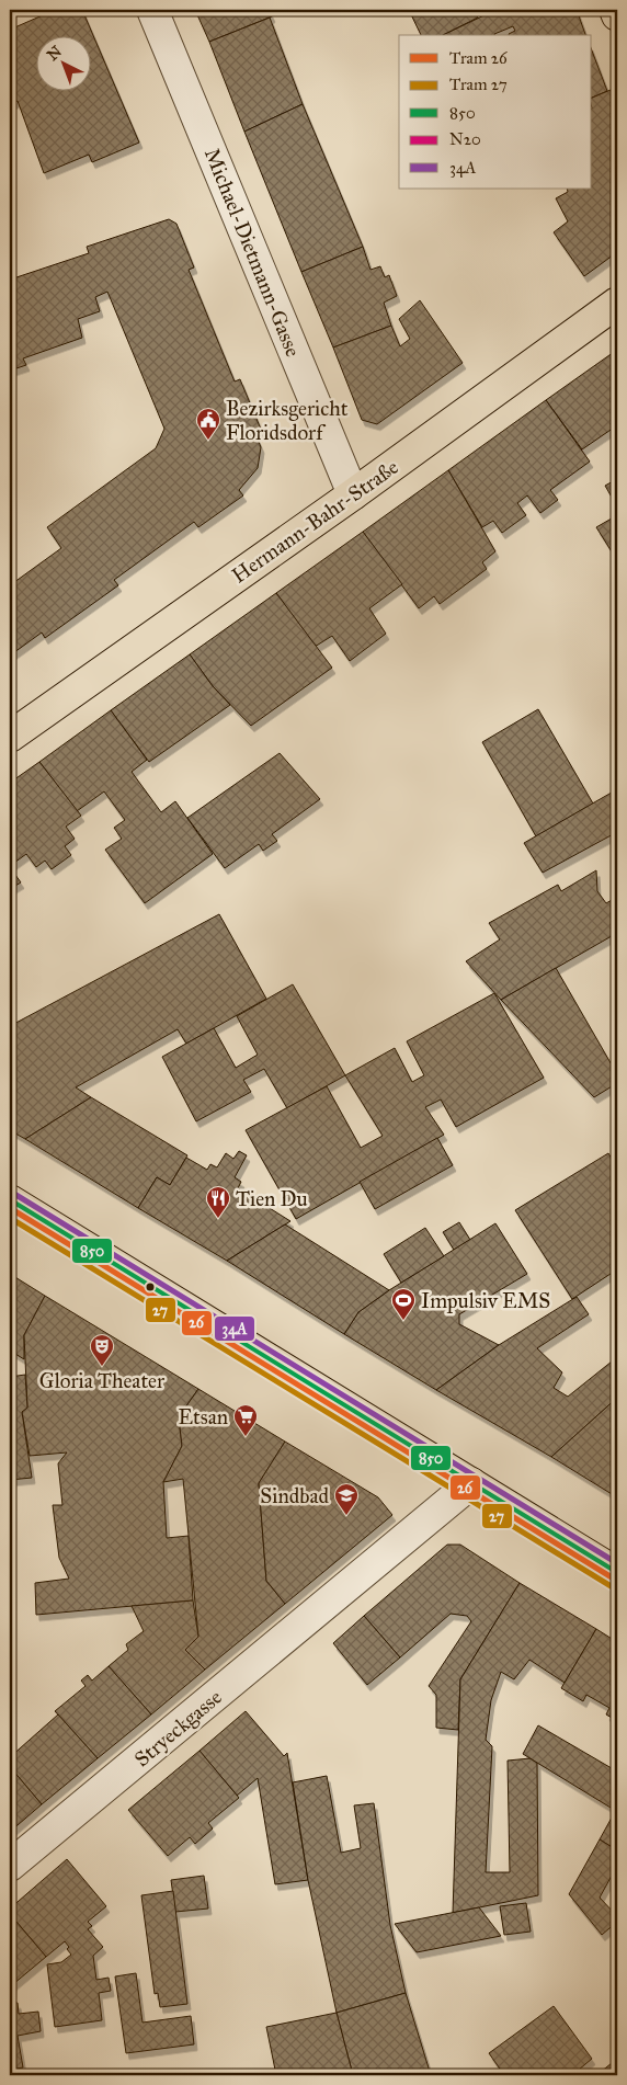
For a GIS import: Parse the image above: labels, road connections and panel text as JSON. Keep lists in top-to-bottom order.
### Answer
{
  "streets": {
    "main road": ["Hermann-Bahr-Straße"],
    "street": ["Michael-Dietmann-Gasse", "Stryeckgasse"]
  },
  "crossings": [
    ["Michael-Dietmann-Gasse", "Hermann-Bahr-Straße"]
  ],
  "places": {
    "public building": ["Bezirksgericht Floridsdorf"],
    "restaurant": ["Tien Du"],
    "sports": ["Impulsiv EMS"],
    "theatre": ["Gloria Theater"],
    "supermarket": ["Etsan"],
    "school or university": ["Sindbad"]
  },
  "lines": [
    "transit line 34A",
    "transit line 850",
    "tram line 26",
    "transit line N20",
    "tram line 27"
  ],
  "legend": [
    "Tram 26",
    "Tram 27",
    "850",
    "N20",
    "34A"
  ],
  "north": "top left"
}
